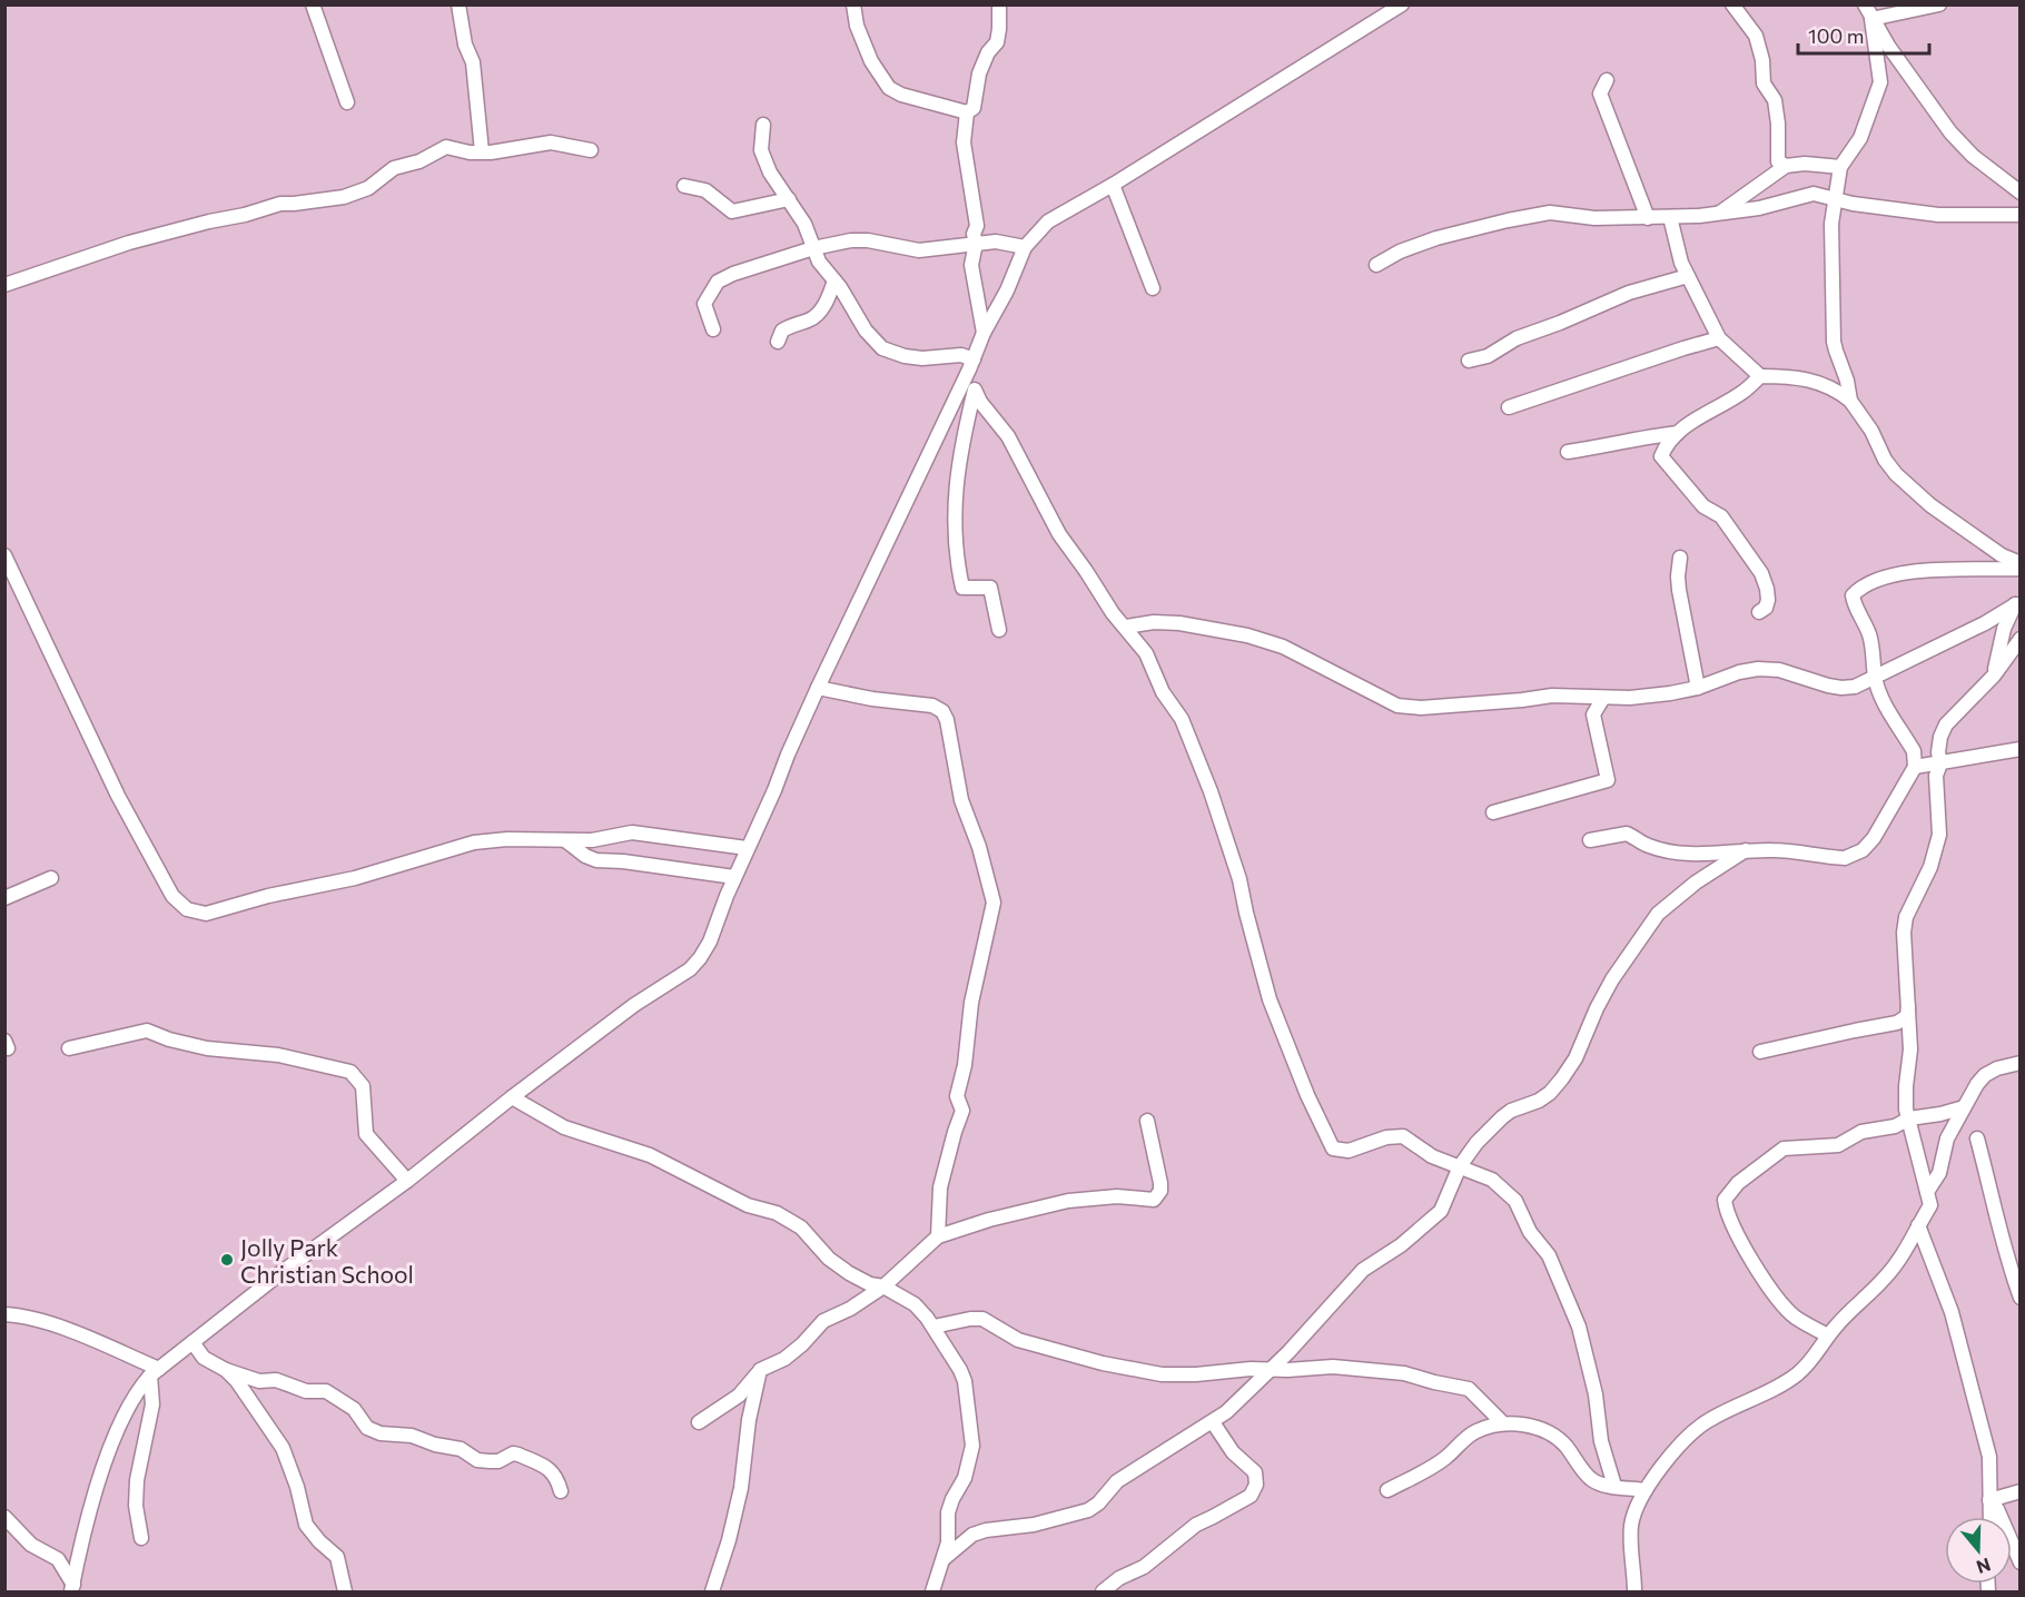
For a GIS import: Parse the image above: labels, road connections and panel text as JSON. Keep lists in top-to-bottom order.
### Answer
{
  "places": ["Jolly Park Christian School"],
  "scale_bar": "100 m",
  "north": "bottom"
}
